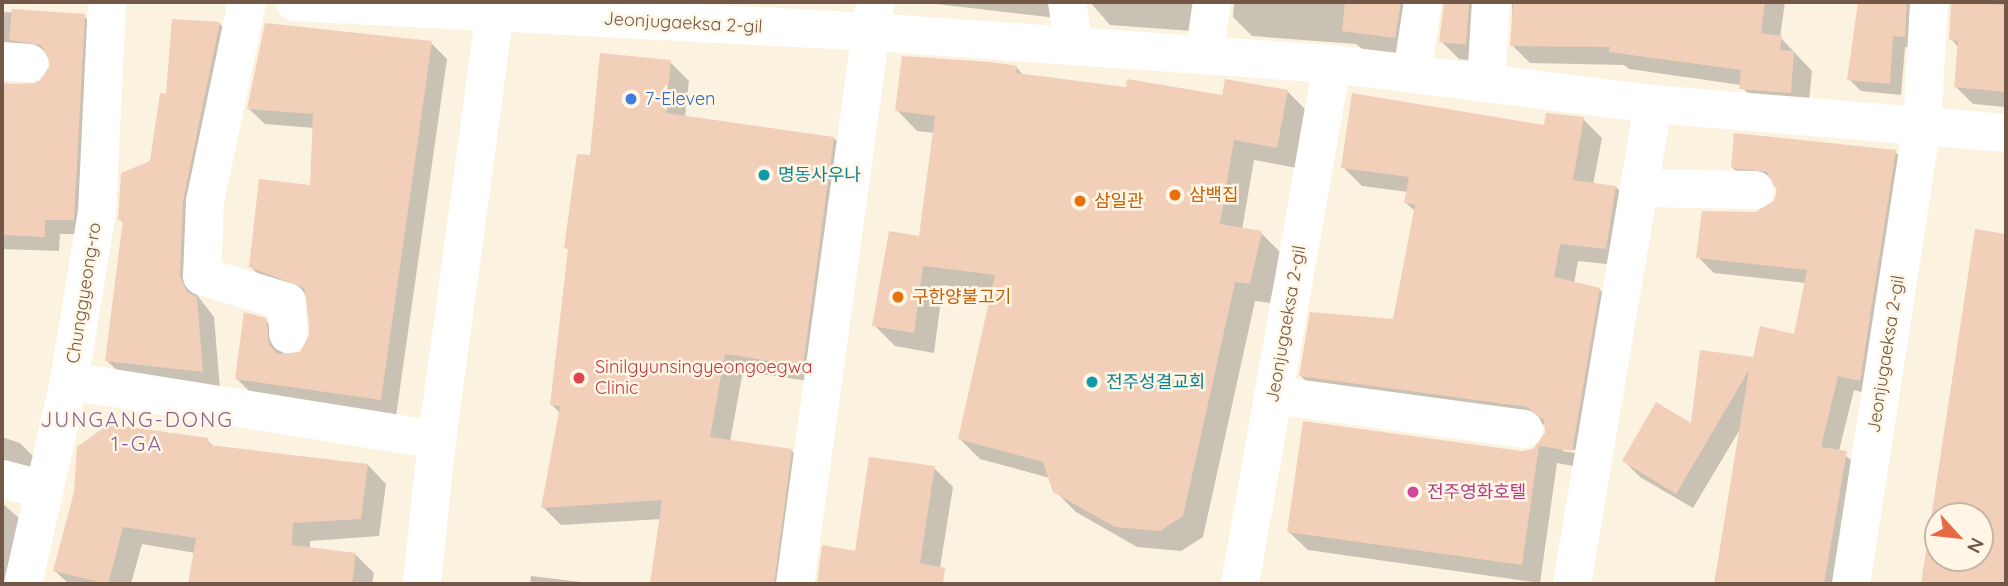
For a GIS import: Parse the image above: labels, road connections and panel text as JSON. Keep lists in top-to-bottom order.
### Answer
{
  "streets": {
    "street": ["Jeonjugaeksa 2-gil", "Chunggyeong-ro"]
  },
  "districts": ["JUNGANG-DONG 1-GA"],
  "places": [
    "7-Eleven",
    "명동사우나",
    "삼백집",
    "삼일관",
    "구한양불고기",
    "Sinilgyunsingyeongoegwa Clinic",
    "전주성결교회",
    "전주영화호텔"
  ],
  "north": "bottom right"
}
